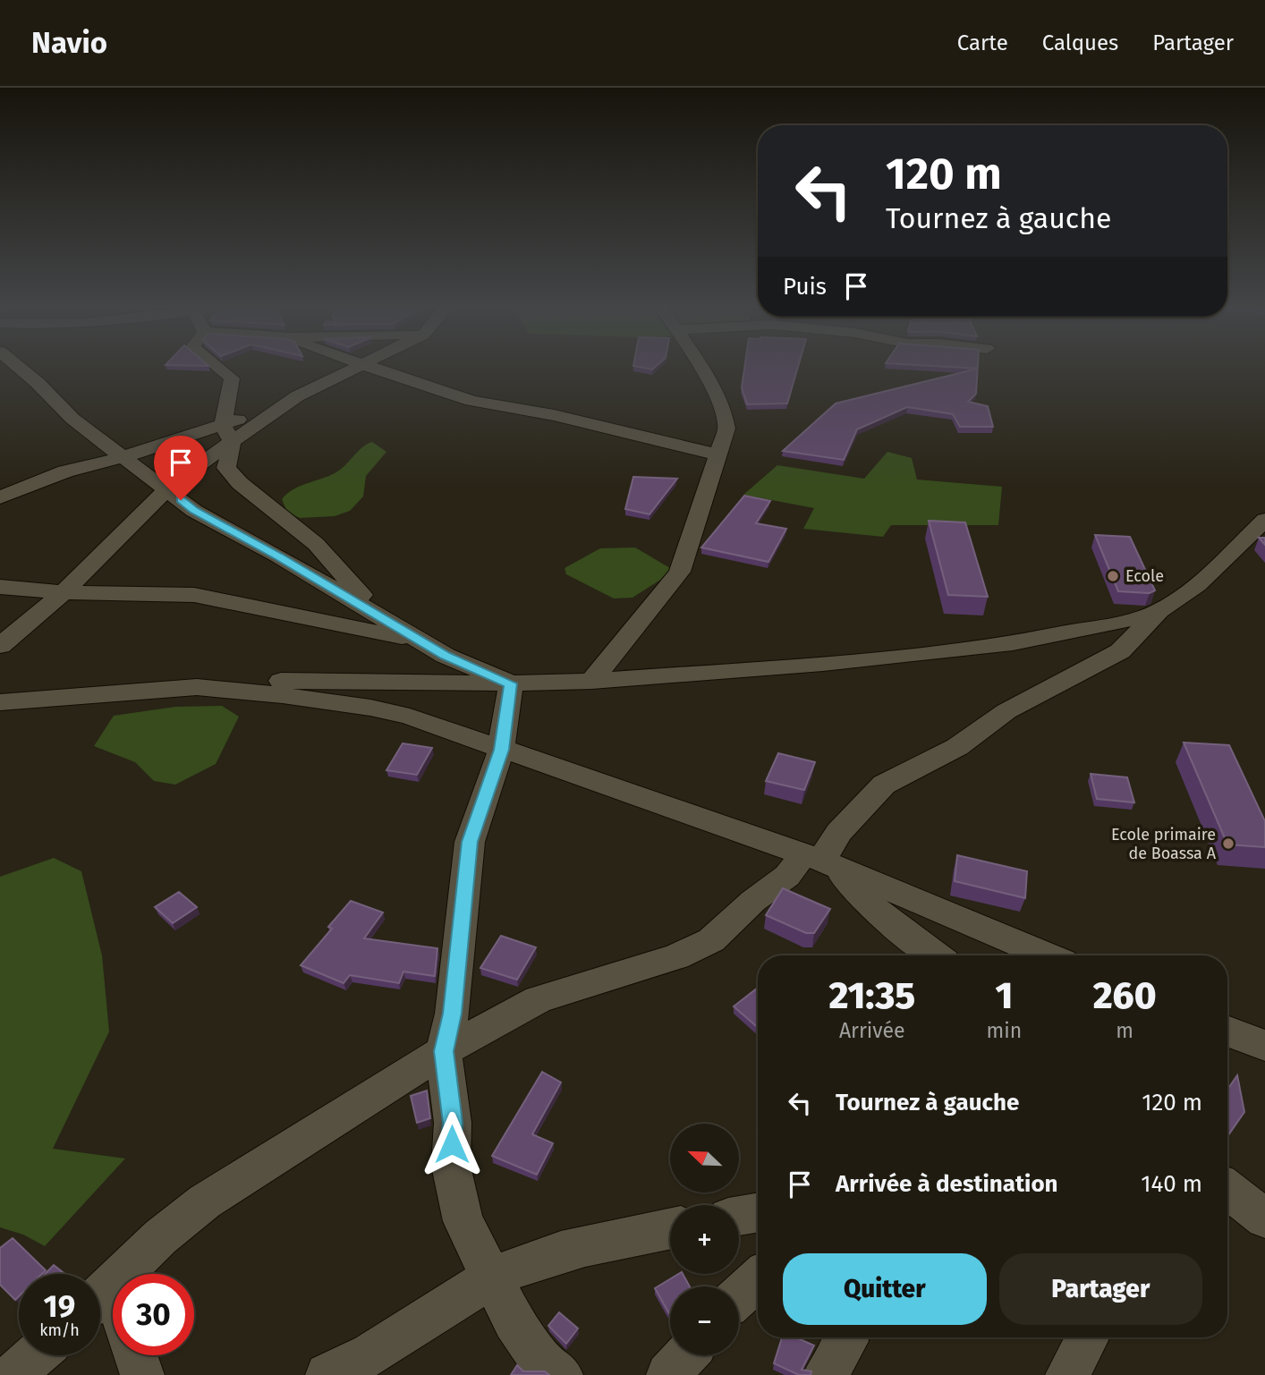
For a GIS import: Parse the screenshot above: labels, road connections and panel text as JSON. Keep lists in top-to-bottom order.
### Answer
{
  "places": ["Ecole", "Ecole primaire de Boassa A"],
  "north": "top left",
  "page": {
    "header": "Navio",
    "nav": ["Carte", "Calques", "Partager"],
    "turn": ["120 m", "Tournez à gauche"],
    "then": "Puis",
    "eta": [
      "21:35",
      "Arrivée",
      "1",
      "min",
      "260",
      "m"
    ],
    "list": [
      {
        "name": "Tournez à gauche",
        "value": "120 m"
      },
      {
        "name": "Arrivée à destination",
        "value": "140 m"
      }
    ],
    "map_buttons": ["+", "−"],
    "buttons": ["Quitter", "Partager"],
    "speed": "19 km/h",
    "limit": "30"
  }
}
